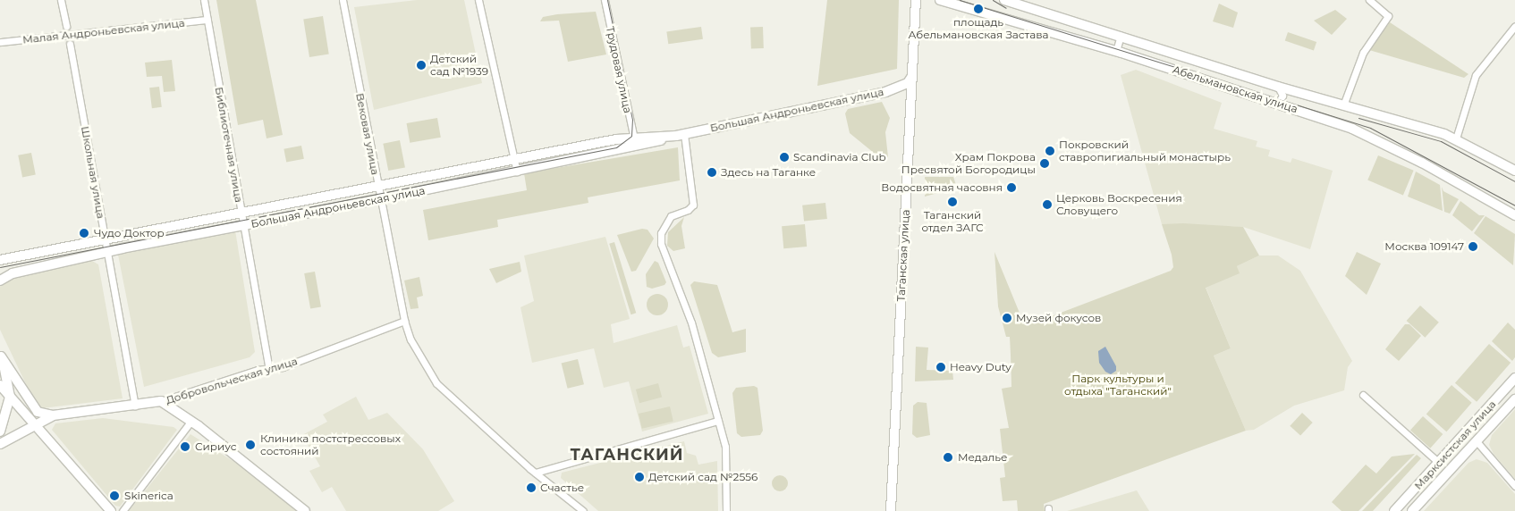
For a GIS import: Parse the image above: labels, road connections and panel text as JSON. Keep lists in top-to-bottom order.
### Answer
{
  "streets": {
    "main road": [
      "Абельмановская улица",
      "Большая Андроньевская улица",
      "Таганская улица",
      "Добровольческая улица",
      "Марксистская улица"
    ],
    "street": [
      "Малая Андроньевская улица",
      "Трудовая улица",
      "Вековая улица",
      "Библиотечная улица",
      "Школьная улица"
    ]
  },
  "crossings": [
    ["Малая Андроньевская улица", "Библиотечная улица"],
    ["Трудовая улица", "Большая Андроньевская улица"],
    ["Большая Андроньевская улица", "Вековая улица"],
    ["Большая Андроньевская улица", "Библиотечная улица"],
    ["Большая Андроньевская улица", "Школьная улица"],
    ["Большая Андроньевская улица", "Таганская улица"],
    ["Вековая улица", "Добровольческая улица"],
    ["Библиотечная улица", "Добровольческая улица"],
    ["Школьная улица", "Добровольческая улица"]
  ],
  "districts": ["ТАГАНСКИЙ"],
  "parks": ["Парк культуры и отдыха \"Таганский\""],
  "places": [
    "площадь Абельмановская Застава",
    "Детский сад №1939",
    "Покровский ставропигиальный монастырь",
    "Scandinavia Club",
    "Храм Покрова Пресвятой Богородицы",
    "Здесь на Таганке",
    "Водосвятная часовня",
    "Таганский отдел ЗАГС",
    "Церковь Воскресения Словущего",
    "Чудо Доктор",
    "Москва 109147",
    "Музей фокусов",
    "Heavy Duty",
    "Клиника постстрессовых состояний",
    "Сириус",
    "Медалье",
    "Детский сад №2556",
    "Счастье",
    "Skinerica"
  ]
}
